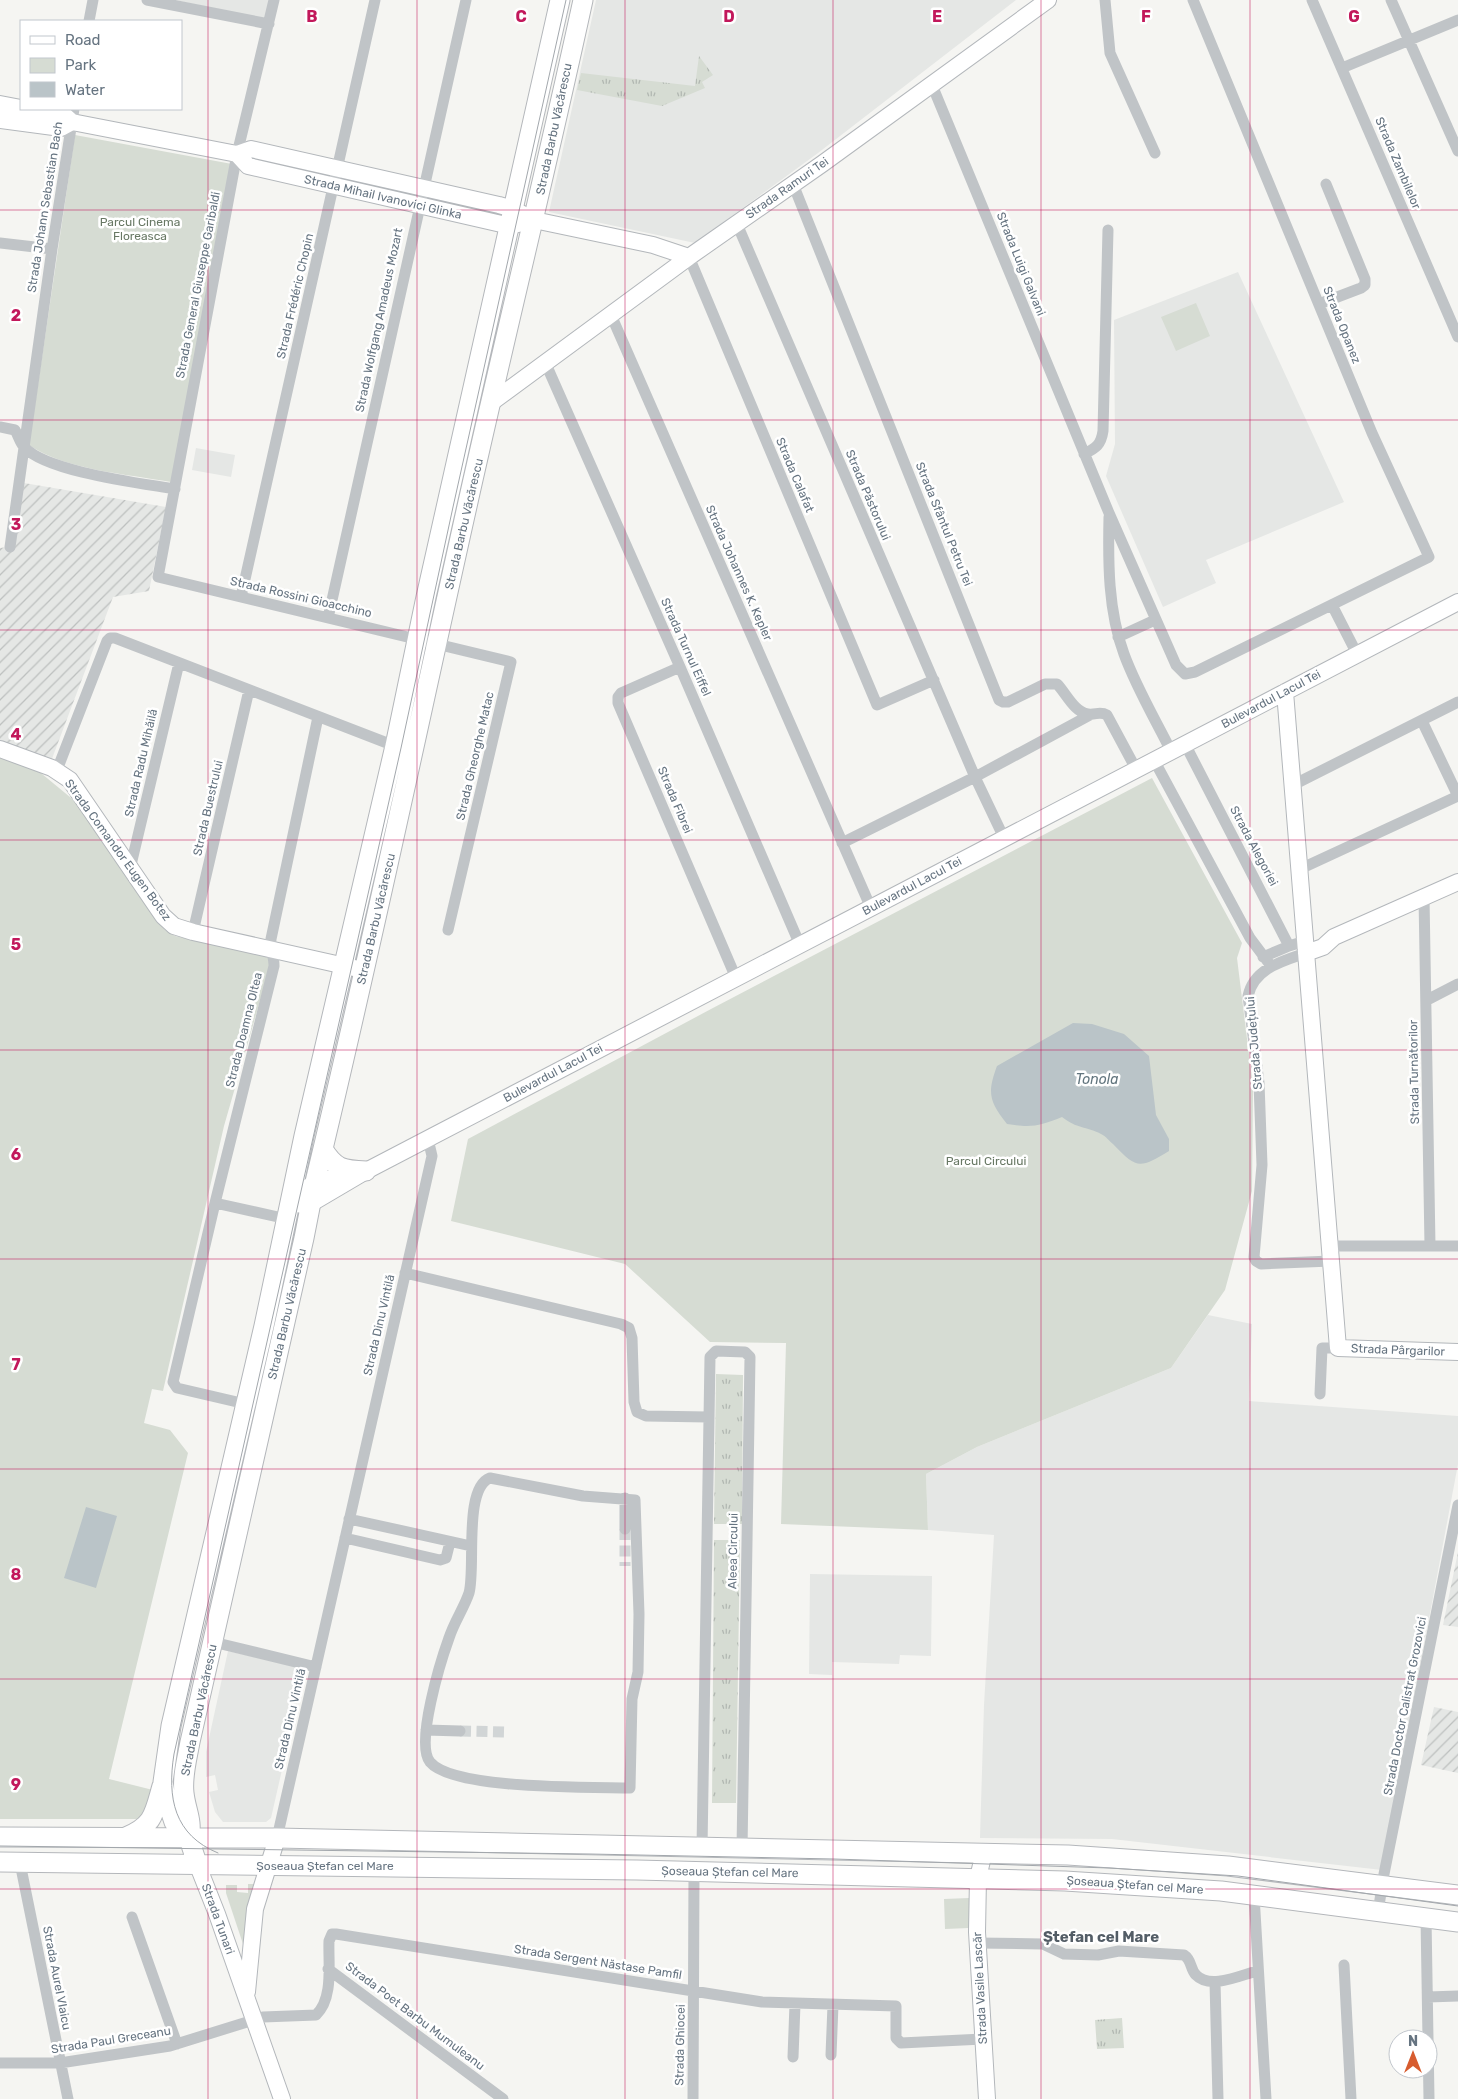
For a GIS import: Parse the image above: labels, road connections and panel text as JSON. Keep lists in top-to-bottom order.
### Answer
{
  "streets": {
    "main road": ["Strada Barbu Văcărescu", "Șoseaua Ștefan cel Mare", "Strada Tunari"],
    "street": [
      "Strada Zambilelor",
      "Strada Ramuri Tei",
      "Strada Mihail Ivanovici Glinka",
      "Strada Johann Sebastian Bach",
      "Strada Luigi Galvani",
      "Strada General Giuseppe Garibaldi",
      "Strada Frédéric Chopin",
      "Strada Wolfgang Amadeus Mozart",
      "Strada Opanez",
      "Strada Calafat",
      "Strada Păstorului",
      "Strada Sfântul Petru Tei",
      "Strada Johannes K. Kepler",
      "Strada Rossini Gioacchino",
      "Strada Turnul Eiffel",
      "Bulevardul Lacul Tei",
      "Strada Gheorghe Matac",
      "Strada Radu Mihăilă",
      "Strada Fibrei",
      "Strada Buestrului",
      "Strada Alegoriei",
      "Strada Comandor Eugen Botez",
      "Strada Doamna Oltea",
      "Strada Județului",
      "Strada Turnătorilor",
      "Strada Dinu Vintilă",
      "Strada Pârgarilor",
      "Aleea Circului",
      "Strada Doctor Calistrat Grozovici",
      "Strada Sergent Năstase Pamfil",
      "Strada Aurel Vlaicu",
      "Strada Vasile Lascăr",
      "Strada Poet Barbu Mumuleanu",
      "Strada Paul Greceanu",
      "Strada Ghiocei"
    ]
  },
  "crossings": [
    ["Strada Barbu Văcărescu", "Strada Ramuri Tei"],
    ["Strada Barbu Văcărescu", "Strada Mihail Ivanovici Glinka"],
    ["Strada Barbu Văcărescu", "Strada Rossini Gioacchino"],
    ["Strada Barbu Văcărescu", "Bulevardul Lacul Tei"],
    ["Strada Barbu Văcărescu", "Strada Gheorghe Matac"],
    ["Strada Barbu Văcărescu", "Strada Comandor Eugen Botez"],
    ["Strada Barbu Văcărescu", "Strada Doamna Oltea"],
    ["Strada Barbu Văcărescu", "Șoseaua Ștefan cel Mare"],
    ["Strada Barbu Văcărescu", "Strada Tunari"],
    ["Strada Ramuri Tei", "Strada Mihail Ivanovici Glinka"],
    ["Strada Ramuri Tei", "Strada Luigi Galvani"],
    ["Strada Ramuri Tei", "Strada Calafat"],
    ["Strada Ramuri Tei", "Strada Păstorului"],
    ["Strada Ramuri Tei", "Strada Sfântul Petru Tei"],
    ["Strada Ramuri Tei", "Strada Johannes K. Kepler"],
    ["Strada Ramuri Tei", "Strada Turnul Eiffel"],
    ["Strada Mihail Ivanovici Glinka", "Strada Johann Sebastian Bach"],
    ["Strada Mihail Ivanovici Glinka", "Strada General Giuseppe Garibaldi"],
    ["Strada Mihail Ivanovici Glinka", "Strada Frédéric Chopin"],
    ["Strada Mihail Ivanovici Glinka", "Strada Wolfgang Amadeus Mozart"],
    ["Strada Mihail Ivanovici Glinka", "Strada Calafat"],
    ["Strada Luigi Galvani", "Strada Opanez"],
    ["Strada Luigi Galvani", "Bulevardul Lacul Tei"],
    ["Strada Luigi Galvani", "Strada Alegoriei"],
    ["Strada General Giuseppe Garibaldi", "Strada Rossini Gioacchino"],
    ["Strada Frédéric Chopin", "Strada Rossini Gioacchino"],
    ["Strada Wolfgang Amadeus Mozart", "Strada Rossini Gioacchino"],
    ["Strada Calafat", "Strada Păstorului"],
    ["Strada Păstorului", "Bulevardul Lacul Tei"],
    ["Strada Sfântul Petru Tei", "Bulevardul Lacul Tei"],
    ["Strada Johannes K. Kepler", "Bulevardul Lacul Tei"],
    ["Strada Rossini Gioacchino", "Strada Gheorghe Matac"],
    ["Strada Turnul Eiffel", "Bulevardul Lacul Tei"],
    ["Strada Turnul Eiffel", "Strada Fibrei"],
    ["Bulevardul Lacul Tei", "Strada Fibrei"],
    ["Bulevardul Lacul Tei", "Strada Alegoriei"],
    ["Bulevardul Lacul Tei", "Strada Dinu Vintilă"],
    ["Strada Radu Mihăilă", "Strada Comandor Eugen Botez"],
    ["Strada Buestrului", "Strada Comandor Eugen Botez"],
    ["Strada Comandor Eugen Botez", "Strada Doamna Oltea"],
    ["Strada Județului", "Strada Turnătorilor"],
    ["Strada Dinu Vintilă", "Șoseaua Ștefan cel Mare"],
    ["Strada Dinu Vintilă", "Strada Tunari"],
    ["Aleea Circului", "Șoseaua Ștefan cel Mare"],
    ["Strada Doctor Calistrat Grozovici", "Șoseaua Ștefan cel Mare"],
    ["Șoseaua Ștefan cel Mare", "Strada Tunari"],
    ["Șoseaua Ștefan cel Mare", "Strada Aurel Vlaicu"],
    ["Șoseaua Ștefan cel Mare", "Strada Vasile Lascăr"],
    ["Șoseaua Ștefan cel Mare", "Strada Ghiocei"],
    ["Strada Tunari", "Strada Poet Barbu Mumuleanu"],
    ["Strada Tunari", "Strada Paul Greceanu"],
    ["Strada Sergent Năstase Pamfil", "Strada Vasile Lascăr"],
    ["Strada Sergent Năstase Pamfil", "Strada Poet Barbu Mumuleanu"],
    ["Strada Sergent Năstase Pamfil", "Strada Ghiocei"],
    ["Strada Aurel Vlaicu", "Strada Paul Greceanu"],
    ["Strada Poet Barbu Mumuleanu", "Strada Paul Greceanu"]
  ],
  "districts": ["Ștefan cel Mare"],
  "water": ["Tonola"],
  "parks": ["Parcul Cinema Floreasca", "Parcul Circului"],
  "legend": ["Road", "Park", "Water"],
  "north": "top",
  "grid": {
    "columns": [
      "B",
      "C",
      "D",
      "E",
      "F",
      "G"
    ],
    "rows": [
      "2",
      "3",
      "4",
      "5",
      "6",
      "7",
      "8",
      "9"
    ]
  }
}
